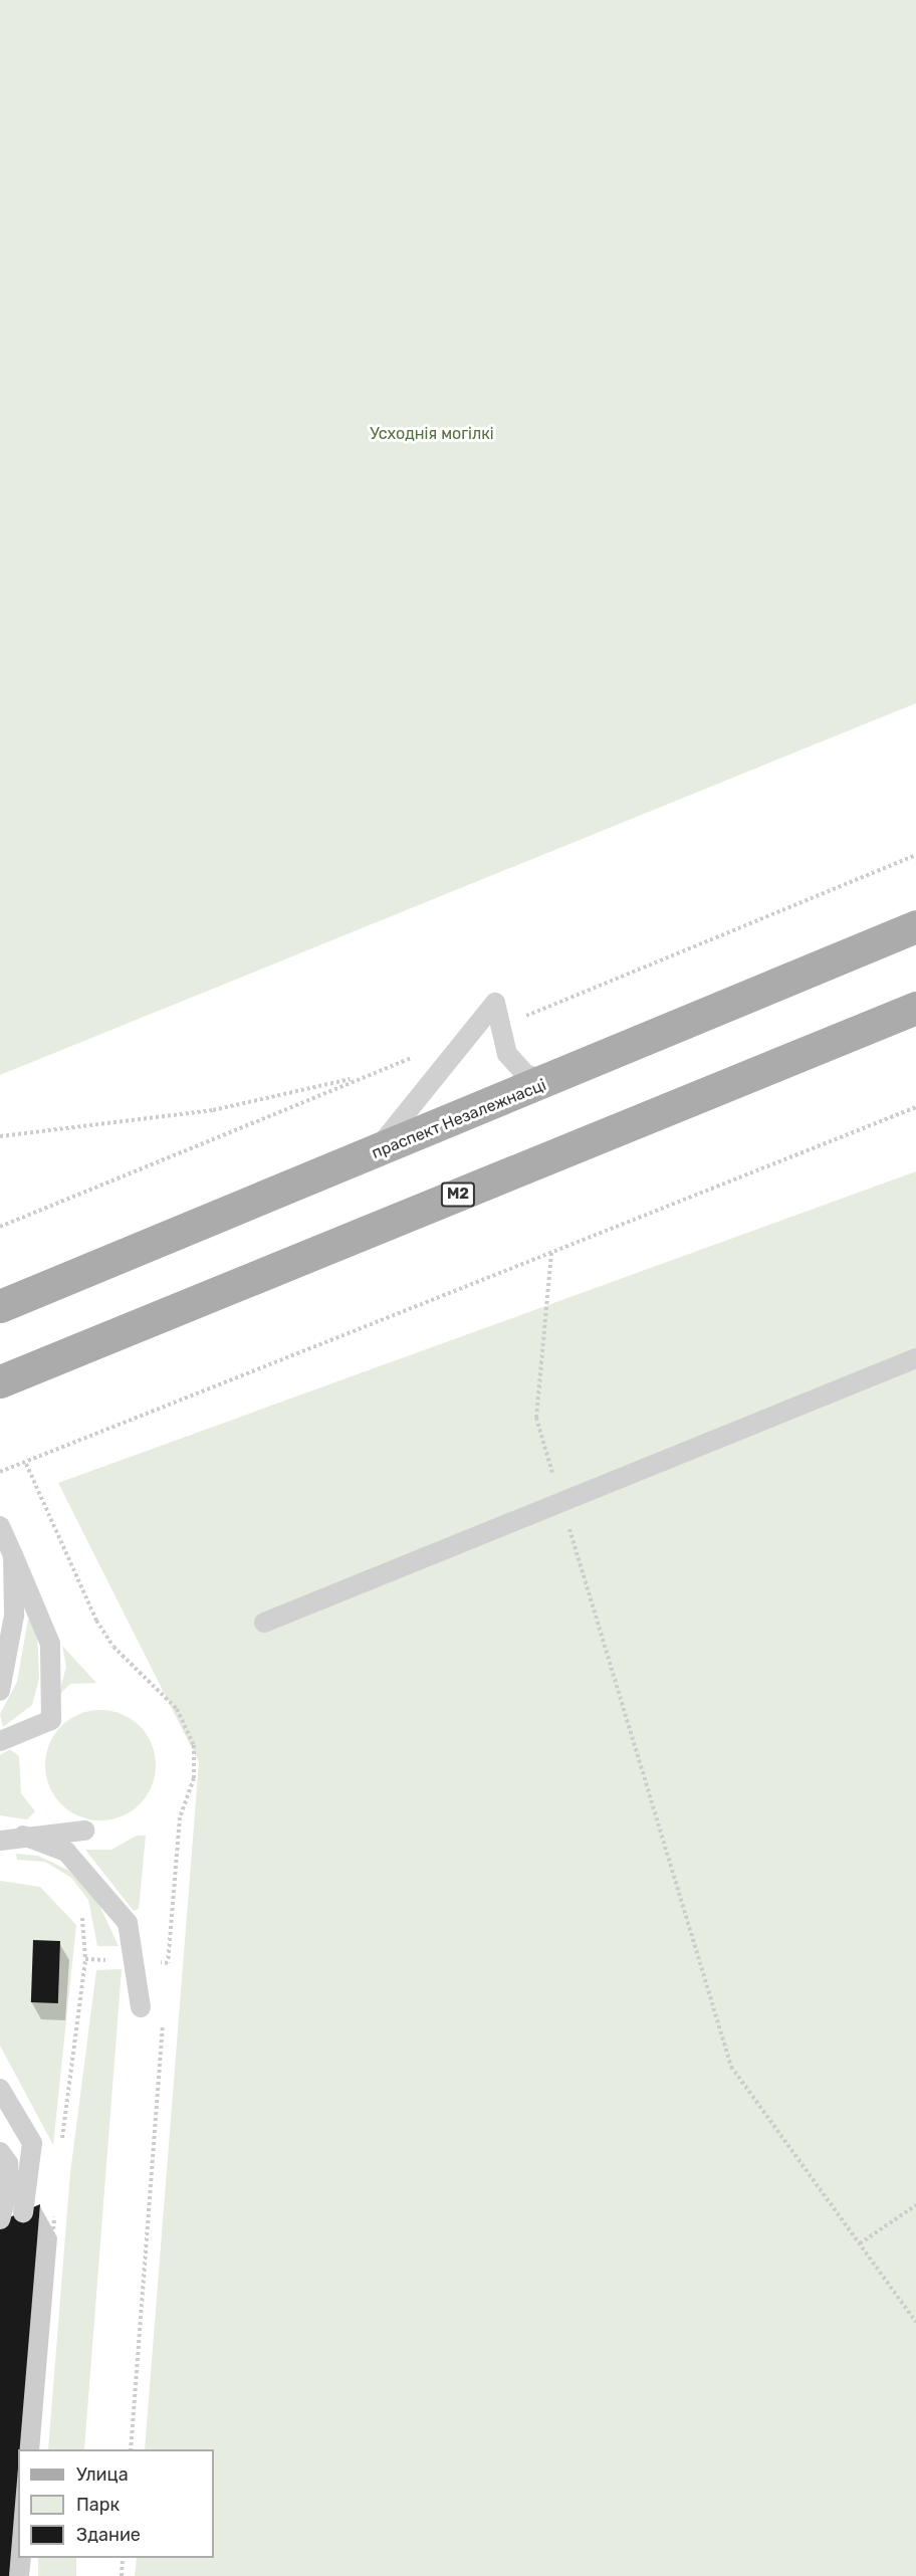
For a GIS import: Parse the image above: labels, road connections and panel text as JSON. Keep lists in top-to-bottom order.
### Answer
{
  "streets": {
    "main road": ["праспект Незалежнасці", "М2"]
  },
  "parks": ["Усходнія могілкі"],
  "legend": ["Улица", "Парк", "Здание"]
}
